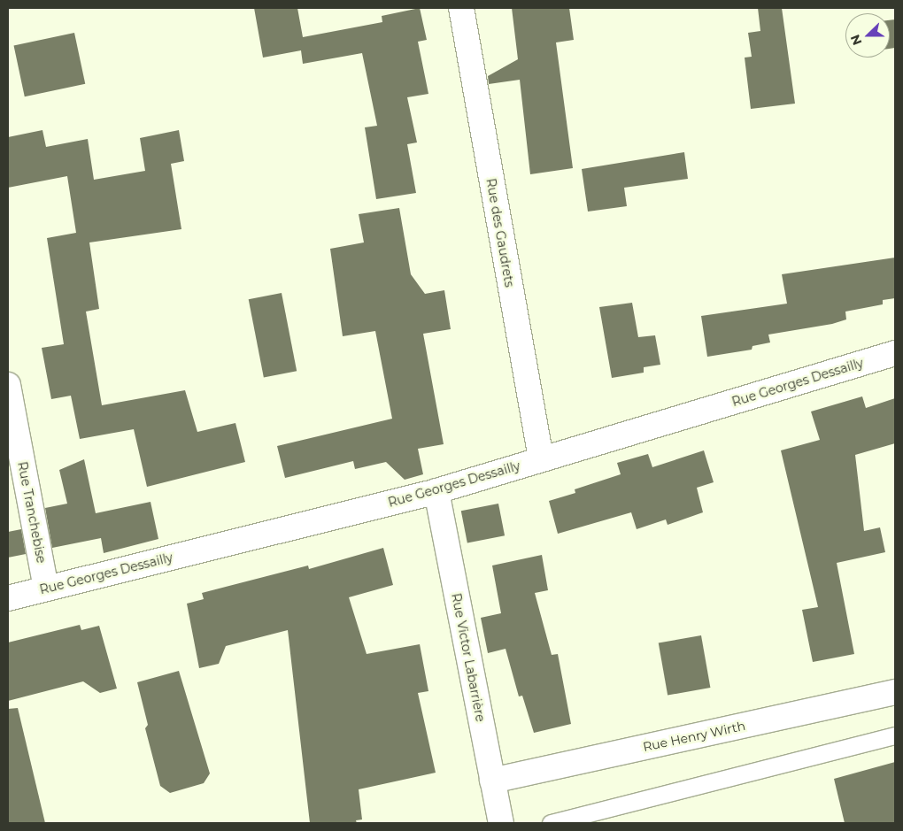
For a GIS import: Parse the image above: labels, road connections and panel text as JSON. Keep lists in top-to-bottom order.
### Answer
{
  "streets": {
    "street": [
      "Rue des Gaudrets",
      "Rue Georges Dessailly",
      "Rue Tranchebise",
      "Rue Victor Labarrière",
      "Rue Henry Wirth"
    ]
  },
  "crossings": [
    ["Rue des Gaudrets", "Rue Georges Dessailly"],
    ["Rue Georges Dessailly", "Rue Tranchebise"],
    ["Rue Georges Dessailly", "Rue Victor Labarrière"],
    ["Rue Victor Labarrière", "Rue Henry Wirth"]
  ],
  "north": "left"
}
